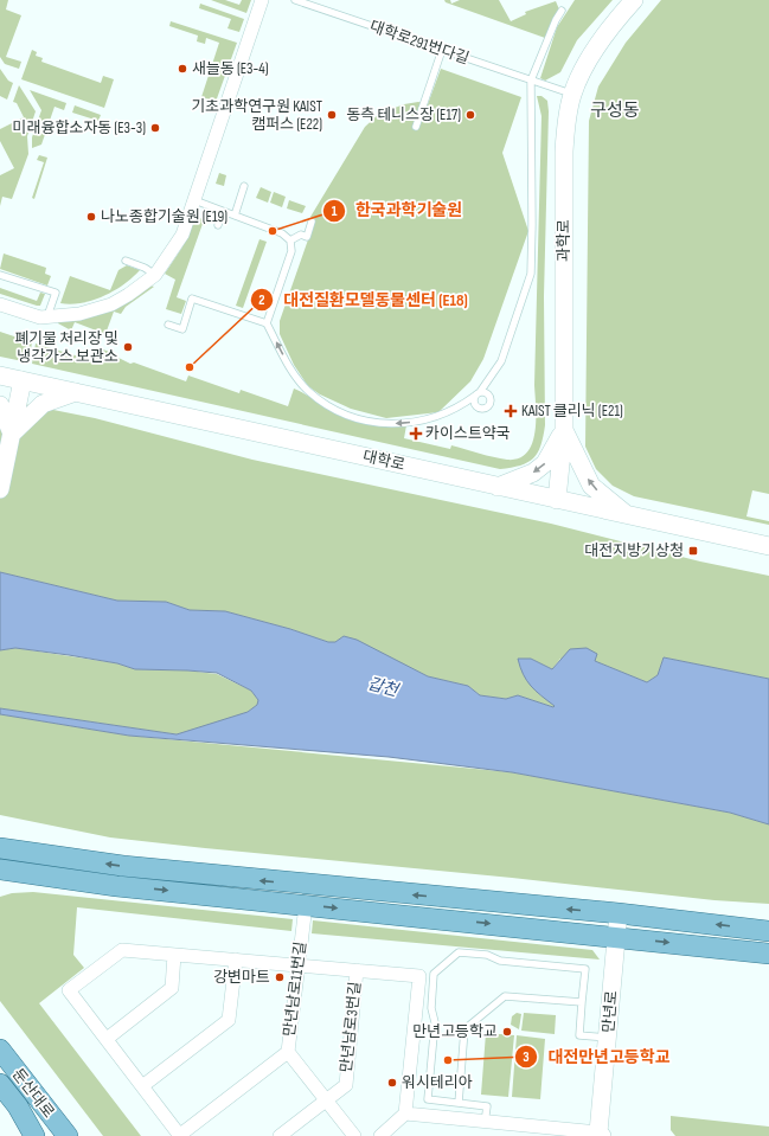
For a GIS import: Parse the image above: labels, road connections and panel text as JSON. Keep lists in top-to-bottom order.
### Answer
{
  "streets": {
    "main road": [
      "과학로",
      "대학로",
      "만년로",
      "둔산대로"
    ],
    "street": ["만년남로11번길", "만년남로3번길"],
    "lane": ["대학로291번다길"]
  },
  "crossings": [
    ["대학로291번다길", "과학로"],
    ["과학로", "대학로"],
    ["만년남로11번길", "만년남로3번길"]
  ],
  "districts": ["구성동"],
  "water": ["갑천"],
  "places": {
    "other": [
      "새늘동 (E3-4)",
      "기초과학연구원 KAIST 캠퍼스 (E22)",
      "동측 테니스장 (E17)",
      "미래융합소자동 (E3-3)",
      "나노종합기술원 (E19)",
      "한국과학기술원",
      "폐기물 처리장 및 냉각가스 보관소",
      "대전질환모델동물센터 (E18)",
      "강변마트",
      "만년고등학교",
      "대전만년고등학교",
      "워시테리아"
    ],
    "health": ["KAIST 클리닉 (E21)", "카이스트약국"],
    "transit": ["대전지방기상청"]
  }
}
